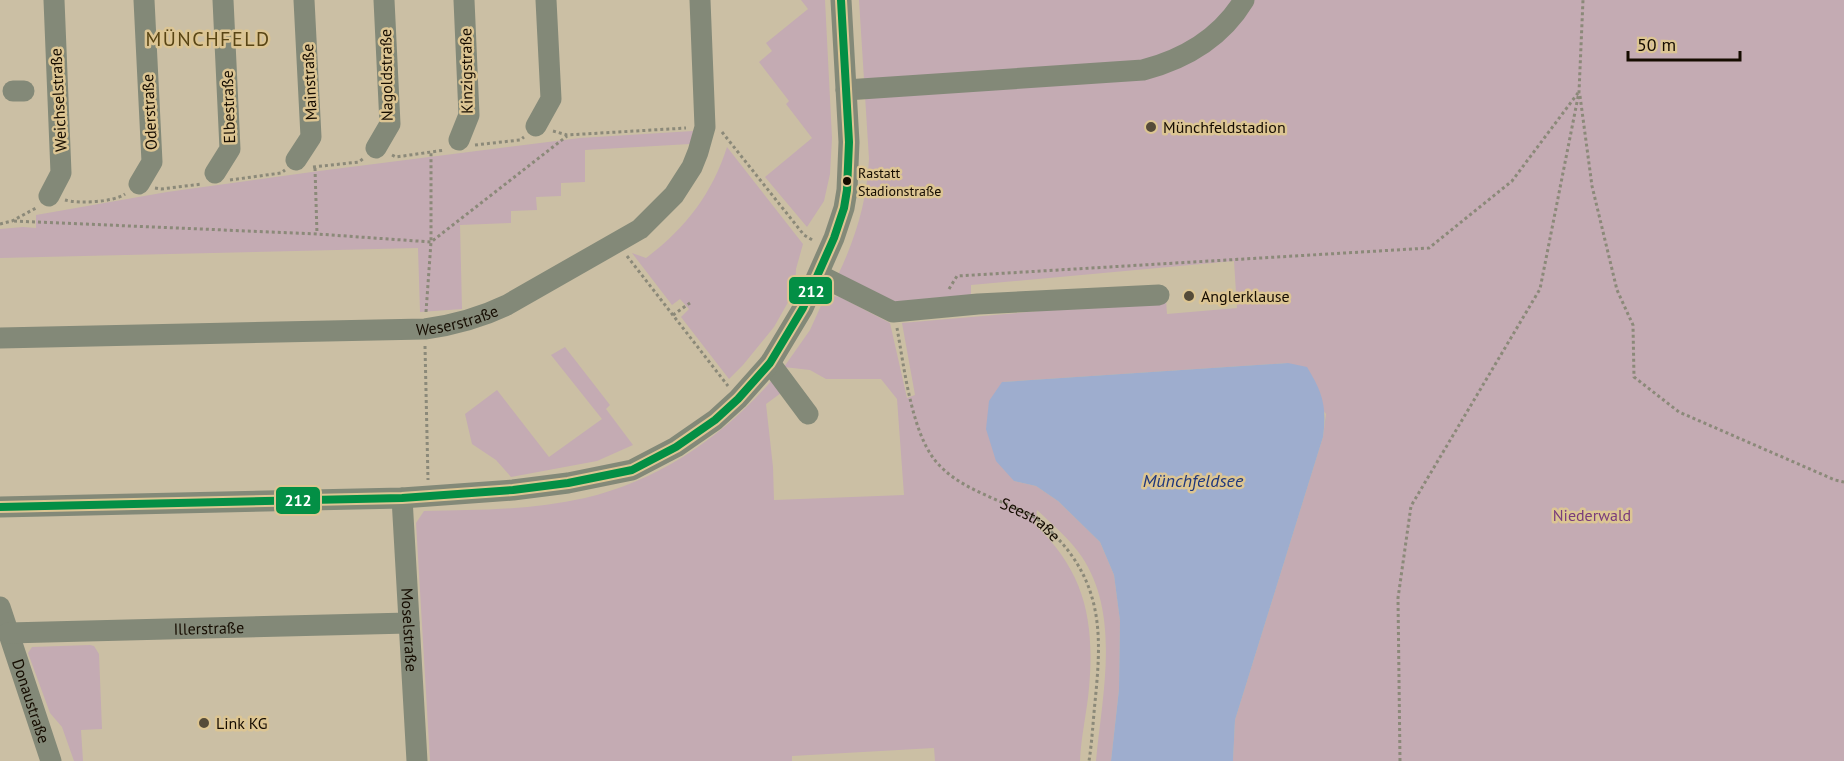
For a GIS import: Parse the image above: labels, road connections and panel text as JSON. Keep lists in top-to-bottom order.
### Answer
{
  "streets": {
    "street": [
      "Kinzigstraße",
      "Nagoldstraße",
      "Mainstraße",
      "Weichselstraße",
      "Elbestraße",
      "Oderstraße",
      "Weserstraße",
      "Illerstraße",
      "Moselstraße",
      "Donaustraße"
    ],
    "path": ["Seestraße"]
  },
  "crossings": [
    ["Illerstraße", "Moselstraße"],
    ["Illerstraße", "Donaustraße"]
  ],
  "districts": ["MÜNCHFELD"],
  "water": ["Münchfeldsee"],
  "parks": ["Niederwald"],
  "places": [
    "Münchfeldstadion",
    "Rastatt Stadionstraße",
    "Anglerklause",
    "Link KG"
  ],
  "lines": ["transit line 212"],
  "scale_bar": "50 m"
}
